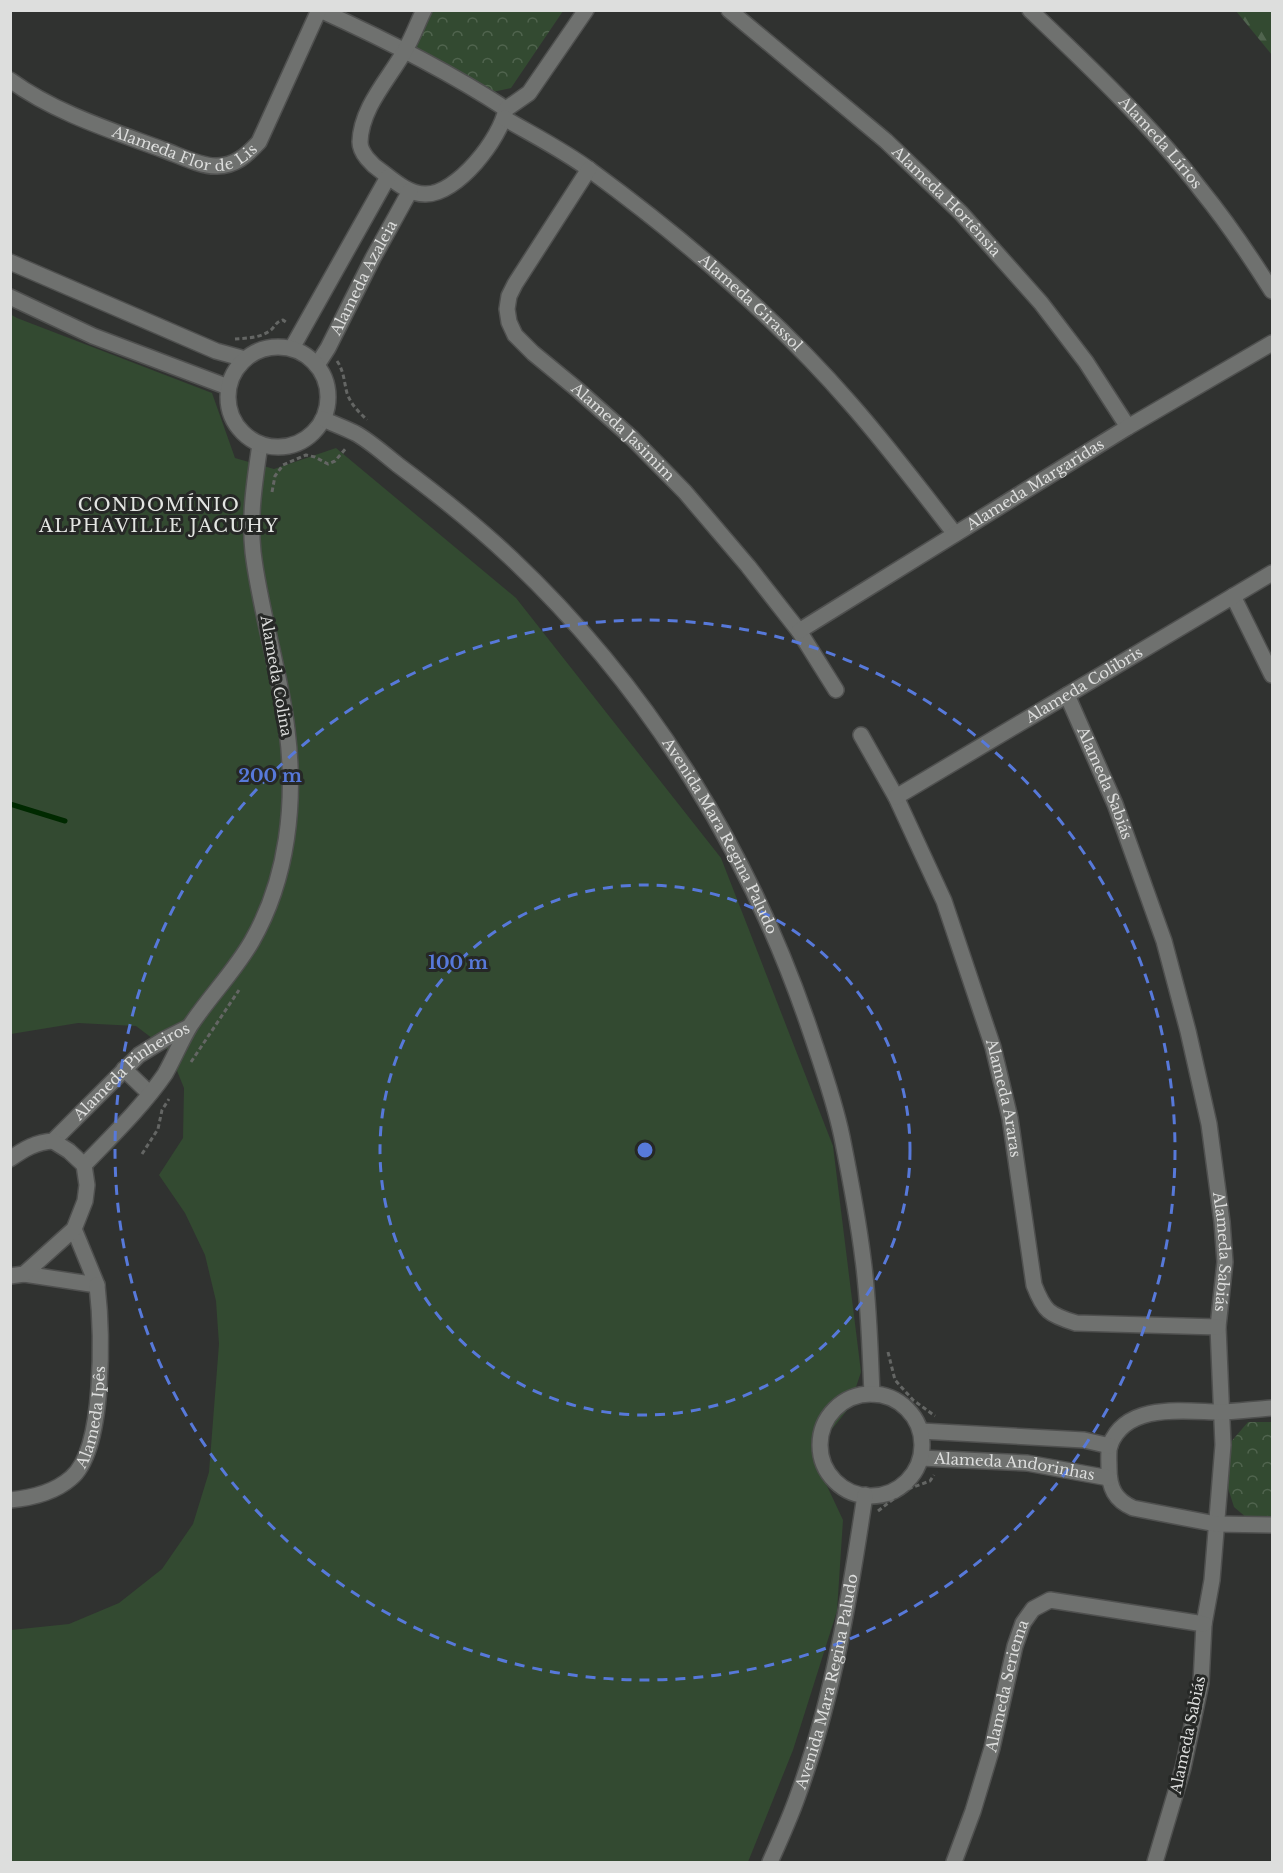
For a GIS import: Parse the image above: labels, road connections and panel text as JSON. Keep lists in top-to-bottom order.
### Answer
{
  "streets": {
    "street": [
      "Alameda Flor de Lis",
      "Alameda Lírios",
      "Alameda Hortênsia",
      "Alameda Azaleia",
      "Alameda Girassol",
      "Alameda Jasimim",
      "Alameda Margaridas",
      "Alameda Colina",
      "Alameda Colibris",
      "Alameda Sabiás",
      "Avenida Mara Regina Paludo",
      "Alameda Pinheiros",
      "Alameda Araras",
      "Alameda Ipês",
      "Alameda Andorinhas",
      "Alameda Seriema"
    ]
  },
  "crossings": [
    ["Alameda Flor de Lis", "Alameda Girassol"],
    ["Alameda Hortênsia", "Alameda Margaridas"],
    ["Alameda Azaleia", "Alameda Girassol"],
    ["Alameda Azaleia", "Alameda Colina"],
    ["Alameda Azaleia", "Avenida Mara Regina Paludo"],
    ["Alameda Girassol", "Alameda Jasimim"],
    ["Alameda Girassol", "Alameda Margaridas"],
    ["Alameda Jasimim", "Alameda Margaridas"],
    ["Alameda Colina", "Avenida Mara Regina Paludo"],
    ["Alameda Colina", "Alameda Pinheiros"],
    ["Alameda Colibris", "Alameda Sabiás"],
    ["Alameda Colibris", "Alameda Araras"],
    ["Alameda Sabiás", "Alameda Araras"],
    ["Alameda Sabiás", "Alameda Andorinhas"],
    ["Alameda Sabiás", "Alameda Seriema"],
    ["Avenida Mara Regina Paludo", "Alameda Andorinhas"]
  ],
  "districts": ["CONDOMÍNIO ALPHAVILLE JACUHY"],
  "rings": ["200 m", "100 m"]
}
